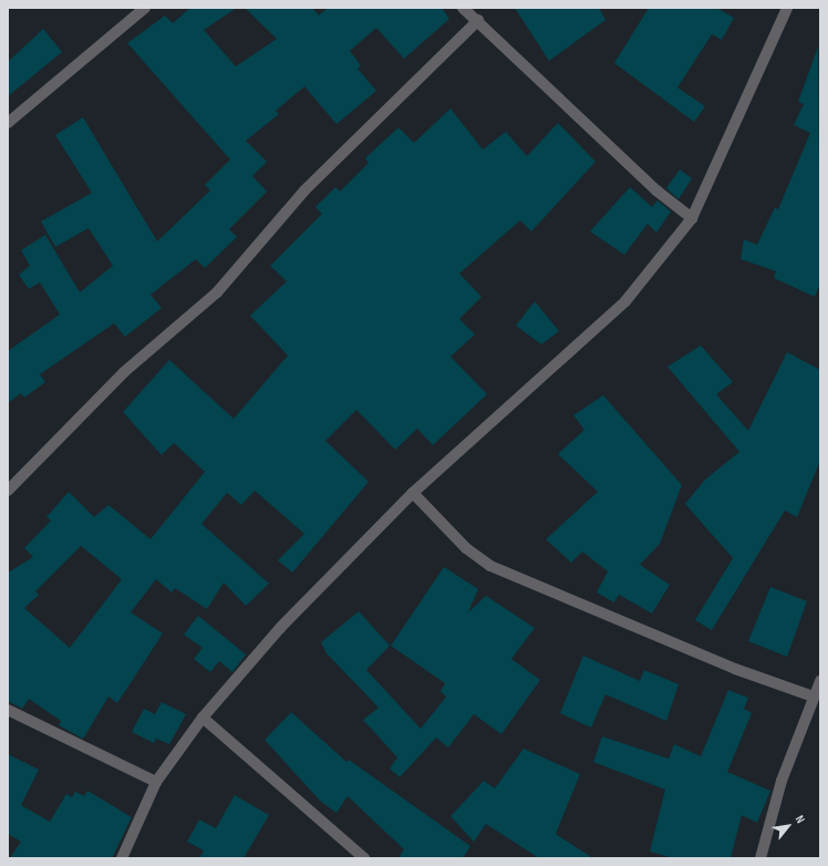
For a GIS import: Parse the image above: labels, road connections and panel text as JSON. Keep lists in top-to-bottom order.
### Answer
{
  "north": "top right"
}
